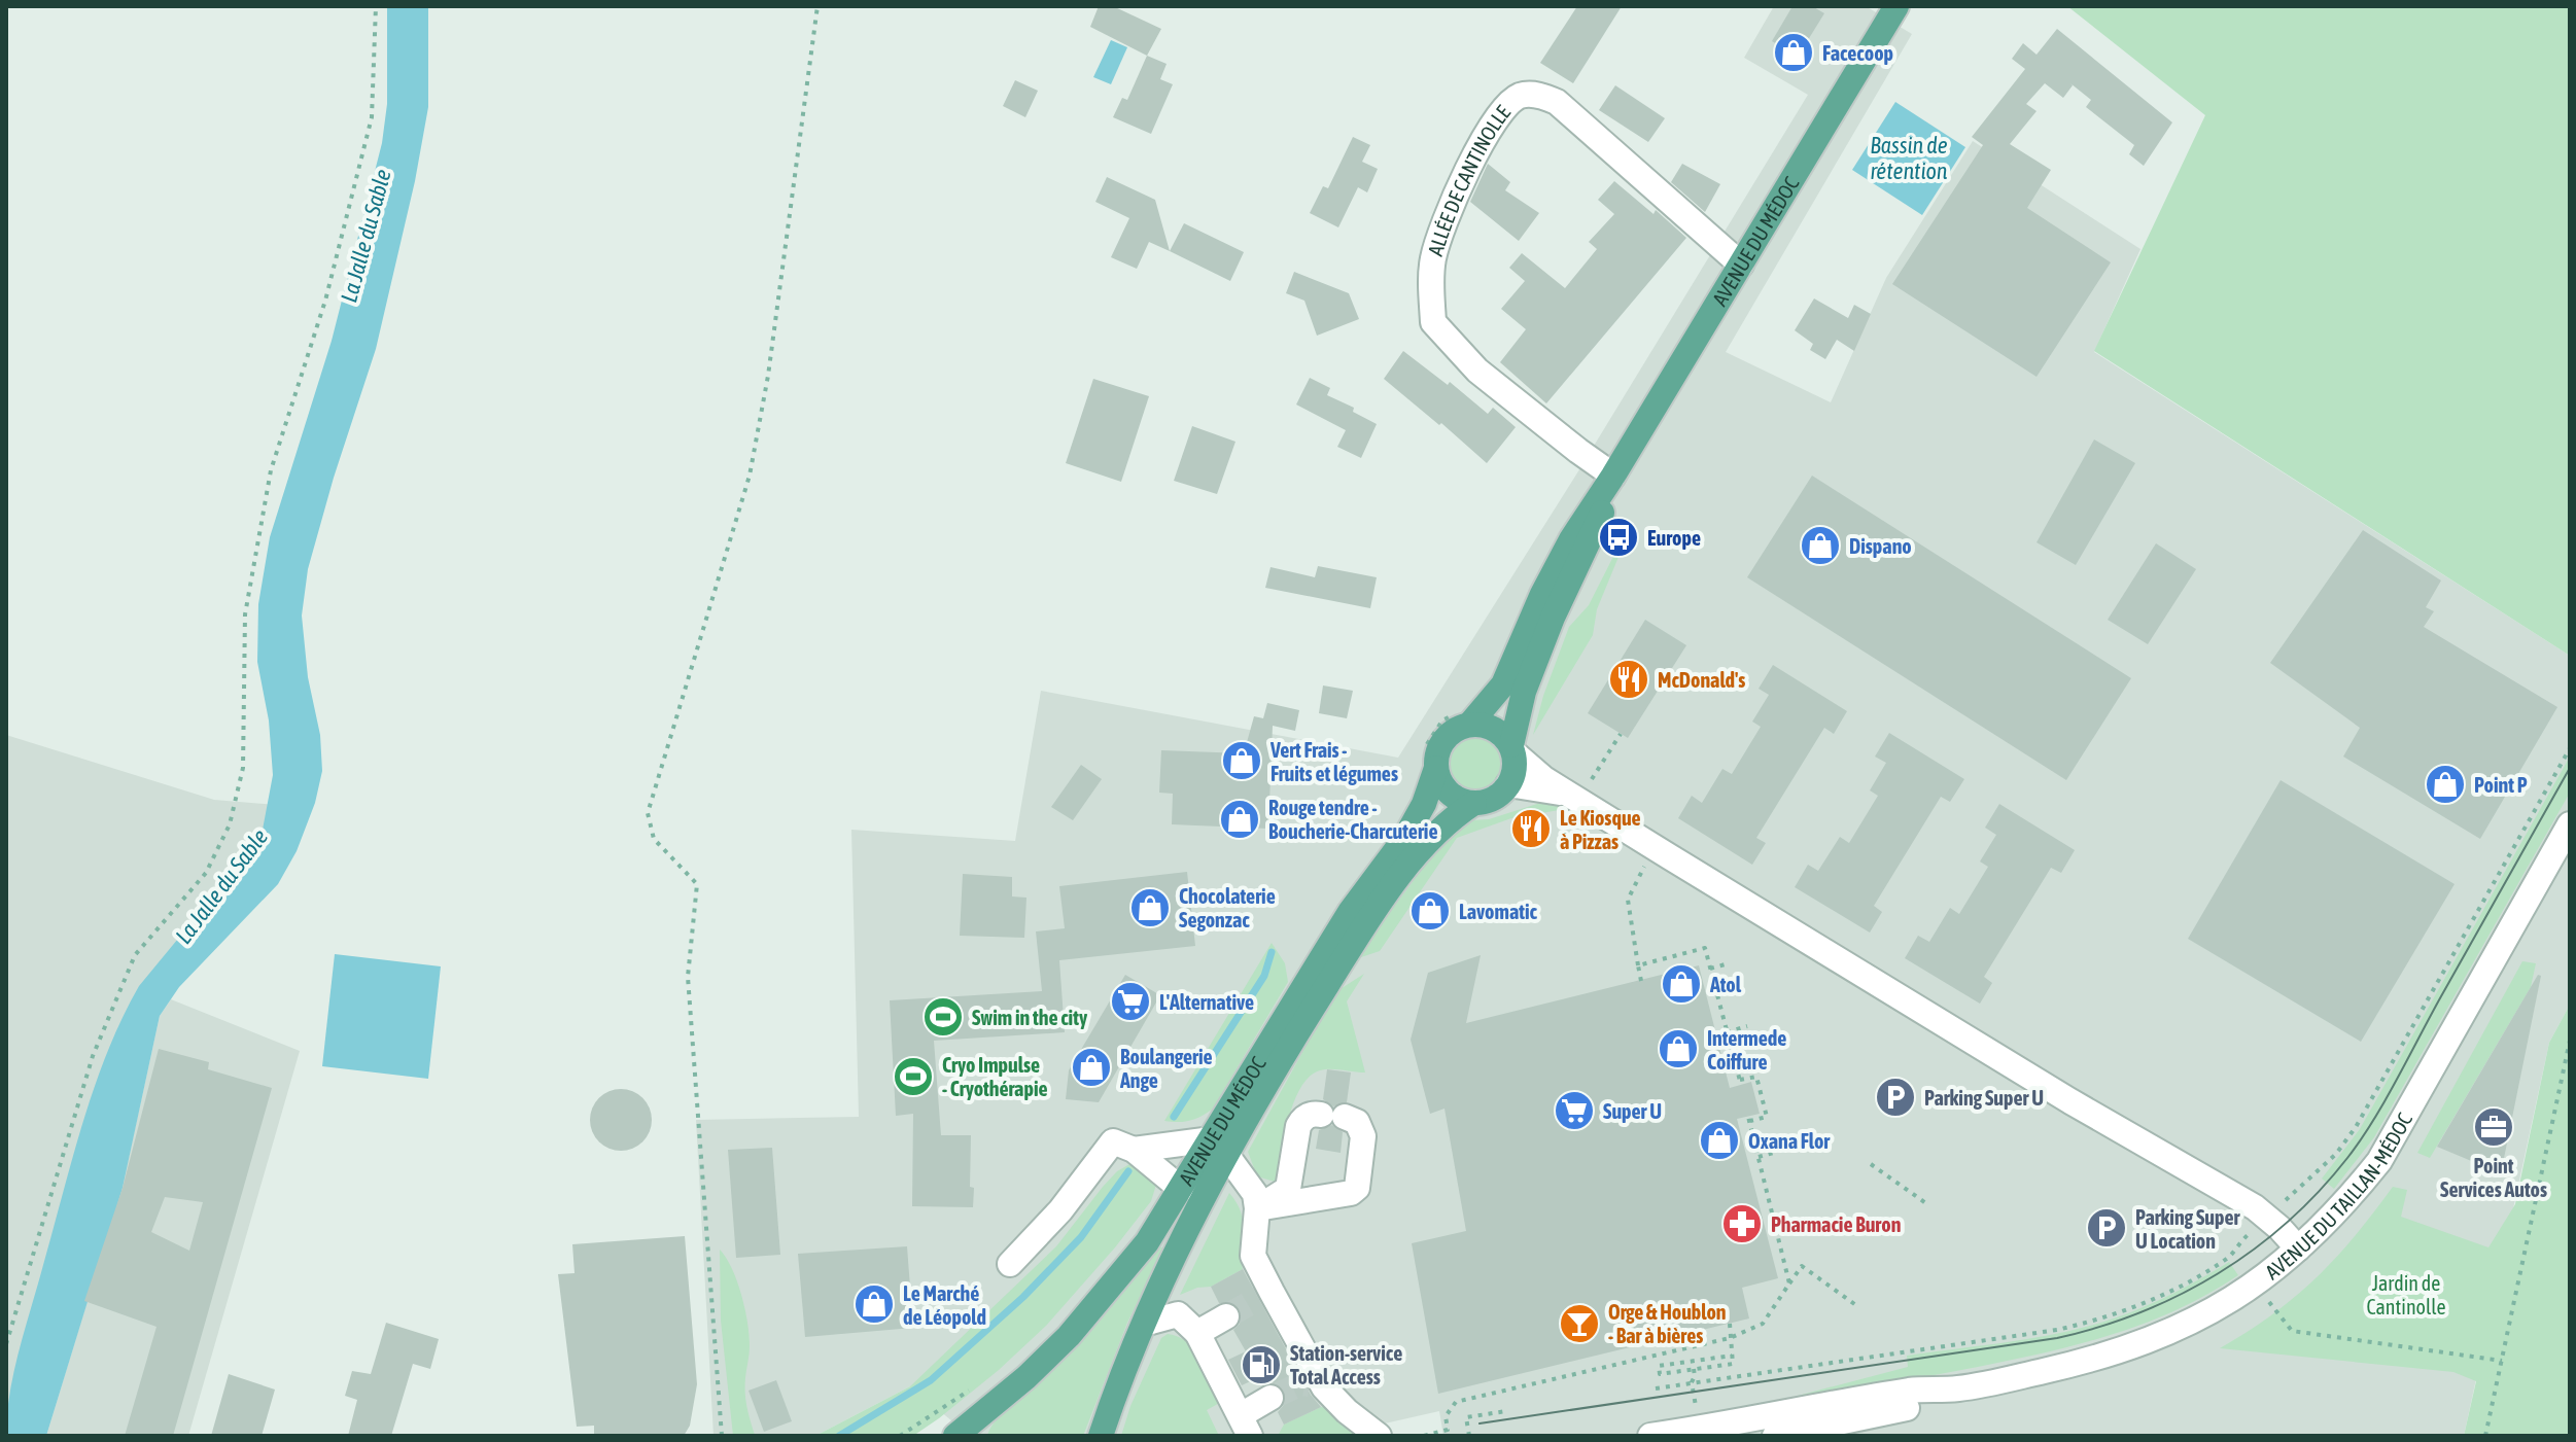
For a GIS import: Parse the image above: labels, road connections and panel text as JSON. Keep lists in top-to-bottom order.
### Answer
{
  "streets": {
    "main road": ["AVENUE DU MÉDOC"],
    "street": ["ALLÉE DE CANTINOLLE", "AVENUE DU TAILLAN-MÉDOC"]
  },
  "crossings": [
    ["ALLÉE DE CANTINOLLE", "AVENUE DU MÉDOC"]
  ],
  "water": ["Bassin de rétention", "La Jalle du Sable"],
  "parks": ["Jardin de Cantinolle"],
  "places": {
    "shop": [
      "Facecoop",
      "Dispano",
      "Vert Frais - Fruits et légumes",
      "Point P",
      "Rouge tendre - Boucherie-Charcuterie",
      "Chocolaterie Segonzac",
      "Lavomatic",
      "Atol",
      "Intermede Coiffure",
      "Boulangerie Ange",
      "Oxana Flor",
      "Le Marché de Léopold"
    ],
    "bus stop": ["Europe"],
    "restaurant": ["McDonald's", "Le Kiosque à Pizzas"],
    "supermarket": ["L'Alternative", "Super U"],
    "sports": ["Swim in the city", "Cryo Impulse - Cryothérapie"],
    "parking": ["Parking Super U", "Parking Super U Location"],
    "office": ["Point Services Autos"],
    "pharmacy": ["Pharmacie Buron"],
    "bar": ["Orge & Houblon - Bar à bières"],
    "fuel station": ["Station-service Total Access"]
  }
}
